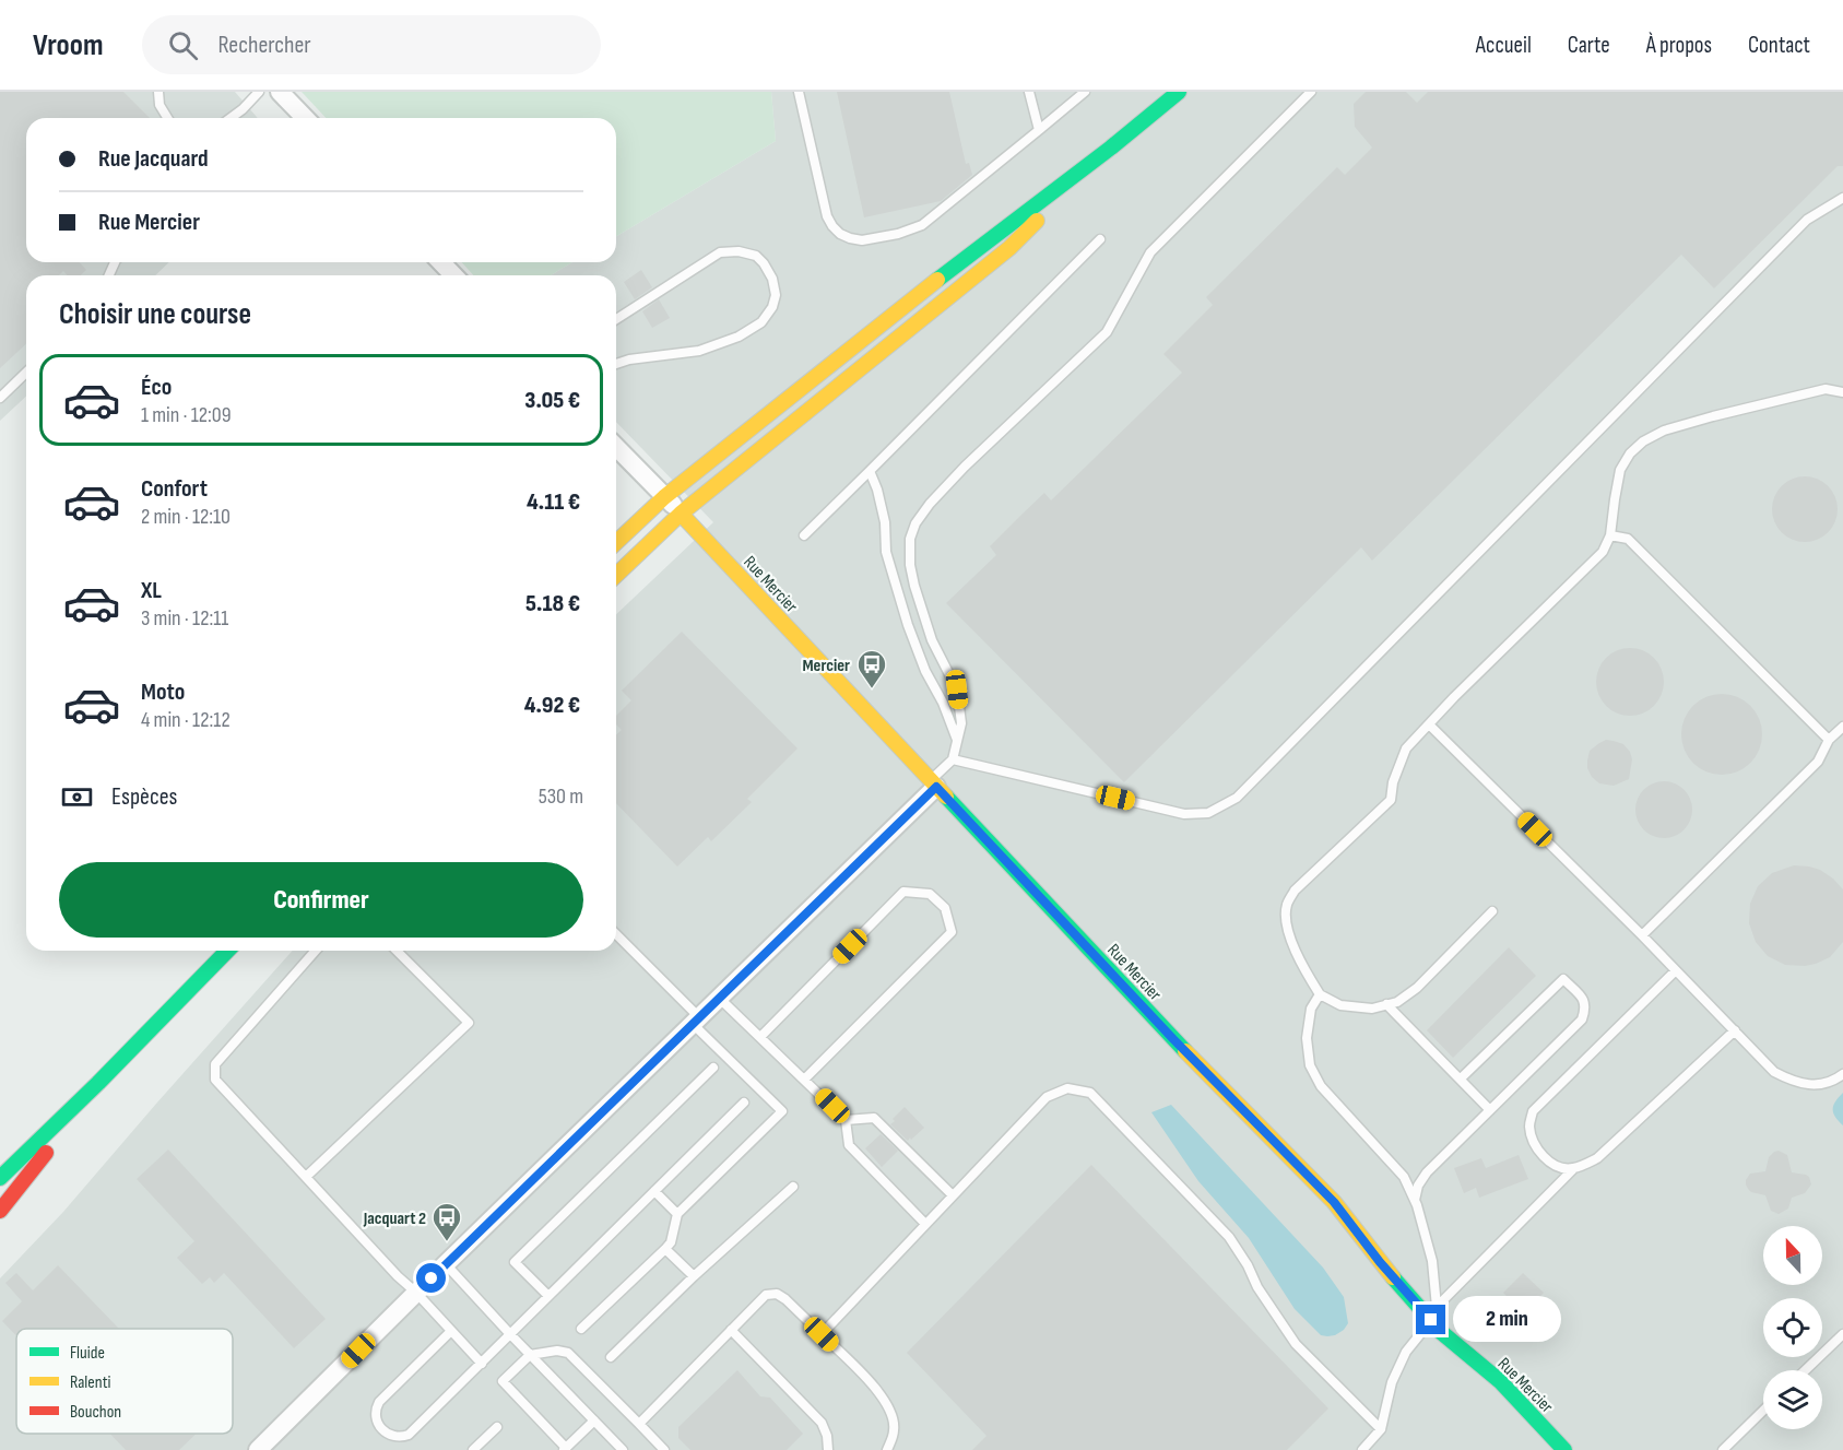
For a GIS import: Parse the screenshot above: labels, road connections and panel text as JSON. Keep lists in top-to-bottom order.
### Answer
{
  "streets": {
    "main road": ["Rue Mercier"]
  },
  "places": {
    "bus stop": ["Mercier", "Jacquart 2"]
  },
  "legend": ["Fluide", "Ralenti", "Bouchon"],
  "north": "top",
  "page": {
    "header": "Vroom",
    "search": "Rechercher",
    "nav": [
      "Accueil",
      "Carte",
      "À propos",
      "Contact"
    ],
    "banner": ["Rue Jacquard", "Rue Mercier"],
    "heading": "Choisir une course",
    "list": [
      {
        "name": "Éco",
        "note": "1 min · 12:09",
        "value": "3.05 €"
      },
      {
        "name": "Confort",
        "note": "2 min · 12:10",
        "value": "4.11 €"
      },
      {
        "name": "XL",
        "note": "3 min · 12:11",
        "value": "5.18 €"
      },
      {
        "name": "Moto",
        "note": "4 min · 12:12",
        "value": "4.92 €"
      }
    ],
    "pay": ["Espèces", "530 m"],
    "buttons": "Confirmer",
    "bubble": "2 min"
  }
}
